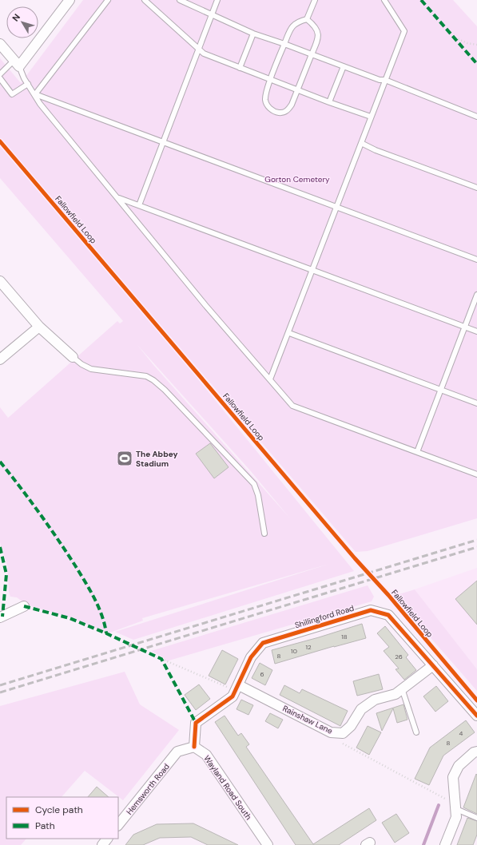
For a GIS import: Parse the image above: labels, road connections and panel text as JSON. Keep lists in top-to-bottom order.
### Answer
{
  "streets": {
    "street": [
      "Shillingford Road",
      "Rainshaw Lane",
      "Wayland Road South",
      "Hemsworth Road"
    ],
    "cycle path": ["Fallowfield Loop"]
  },
  "crossings": [
    ["Shillingford Road", "Rainshaw Lane"],
    ["Shillingford Road", "Wayland Road South"],
    ["Shillingford Road", "Hemsworth Road"],
    ["Wayland Road South", "Hemsworth Road"]
  ],
  "parks": ["Gorton Cemetery"],
  "places": {
    "sports": ["The Abbey Stadium"]
  },
  "house_numbers": [
    "18",
    "12",
    "10",
    "8",
    "26",
    "6",
    "4",
    "8"
  ],
  "legend": ["Cycle path", "Path"],
  "north": "top left"
}
